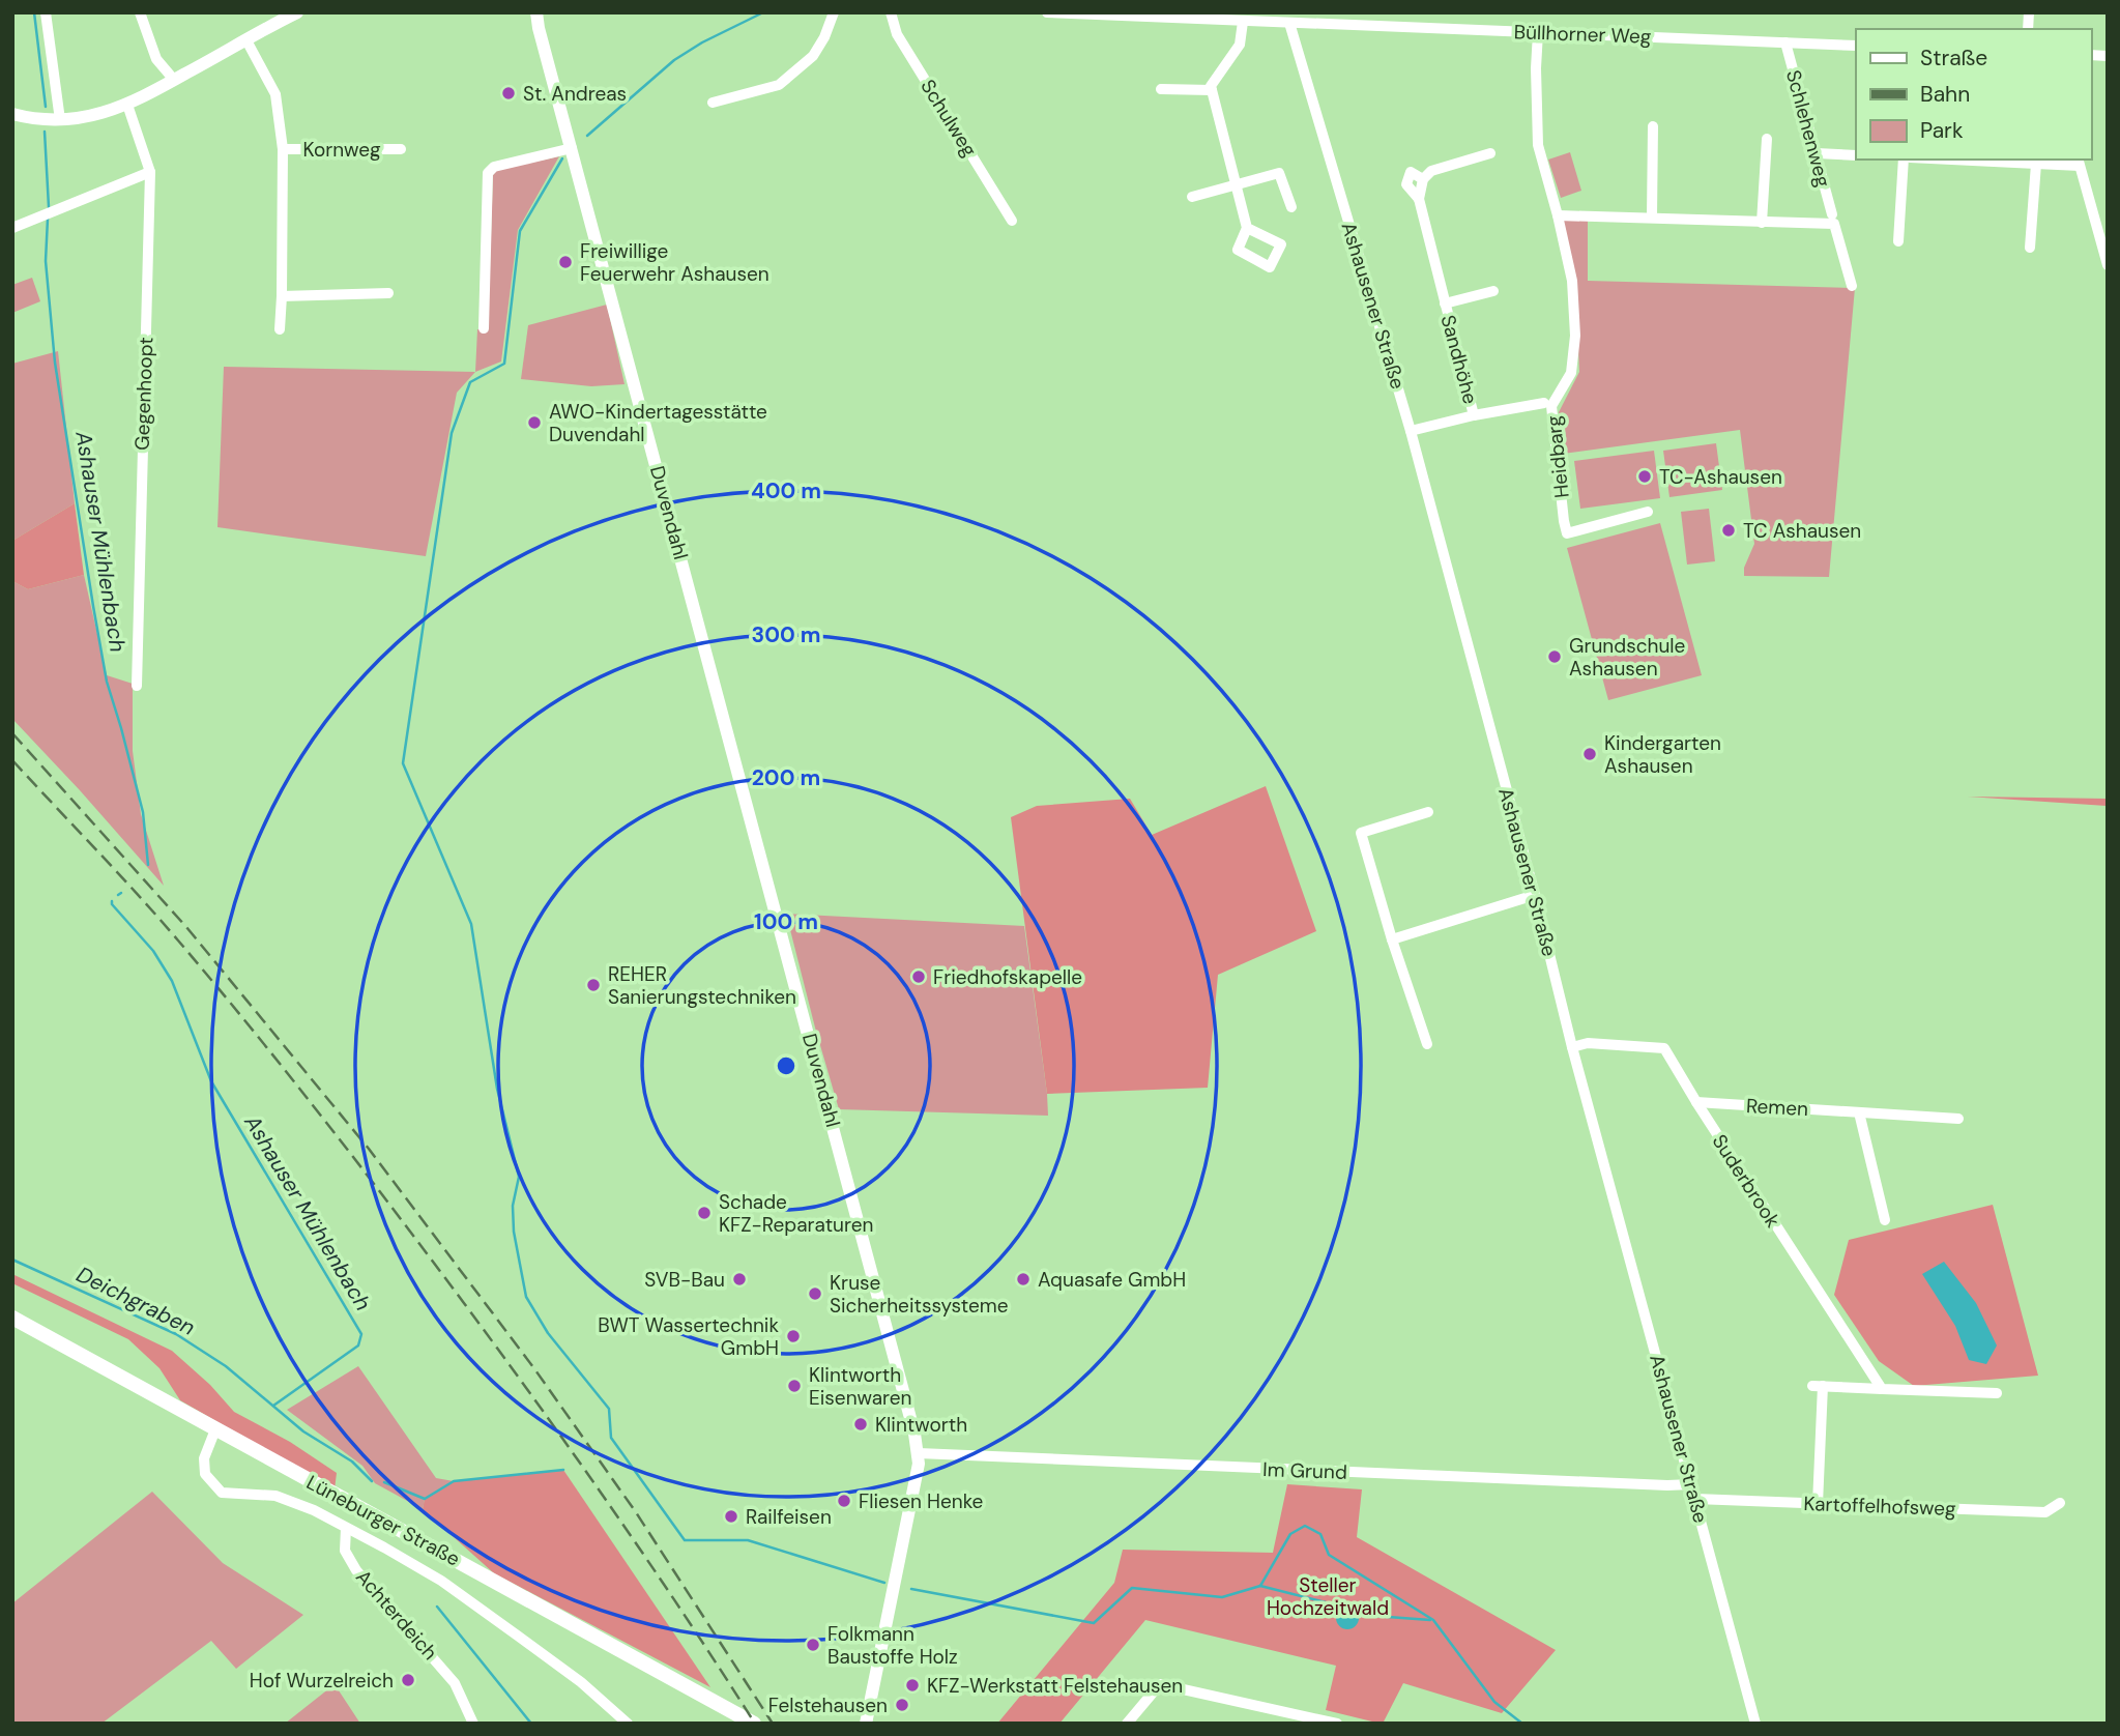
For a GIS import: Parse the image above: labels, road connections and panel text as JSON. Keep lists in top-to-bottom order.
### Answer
{
  "streets": {
    "main road": ["Lüneburger Straße"],
    "street": [
      "Büllhorner Weg",
      "Schulweg",
      "Schlehenweg",
      "Kornweg",
      "Ashausener Straße",
      "Sandhöhe",
      "Gegenhoopt",
      "Heidbarg",
      "Duvendahl",
      "Remen",
      "Suderbrook",
      "Im Grund",
      "Kartoffelhofsweg",
      "Achterdeich"
    ]
  },
  "crossings": [
    ["Büllhorner Weg", "Schlehenweg"],
    ["Büllhorner Weg", "Ashausener Straße"],
    ["Büllhorner Weg", "Heidbarg"],
    ["Ashausener Straße", "Sandhöhe"],
    ["Ashausener Straße", "Suderbrook"],
    ["Ashausener Straße", "Im Grund"],
    ["Ashausener Straße", "Kartoffelhofsweg"],
    ["Duvendahl", "Im Grund"],
    ["Remen", "Suderbrook"]
  ],
  "water": ["Ashauser Mühlenbach", "Deichgraben"],
  "parks": ["Steller Hochzeitwald"],
  "places": [
    "St. Andreas",
    "Freiwillige Feuerwehr Ashausen",
    "AWO-Kindertagesstätte Duvendahl",
    "TC-Ashausen",
    "TC Ashausen",
    "Grundschule Ashausen",
    "Kindergarten Ashausen",
    "Friedhofskapelle",
    "REHER Sanierungstechniken",
    "Schade KFZ-Reparaturen",
    "SVB-Bau",
    "Aquasafe GmbH",
    "Kruse Sicherheitssysteme",
    "BWT Wassertechnik GmbH",
    "Klintworth Eisenwaren",
    "Klintworth",
    "Fliesen Henke",
    "Railfeisen",
    "Folkmann Baustoffe Holz",
    "Hof Wurzelreich",
    "KFZ-Werkstatt Felstehausen",
    "Felstehausen"
  ],
  "legend": ["Straße", "Bahn", "Park"],
  "rings": [
    "400 m",
    "300 m",
    "200 m",
    "100 m"
  ]
}
